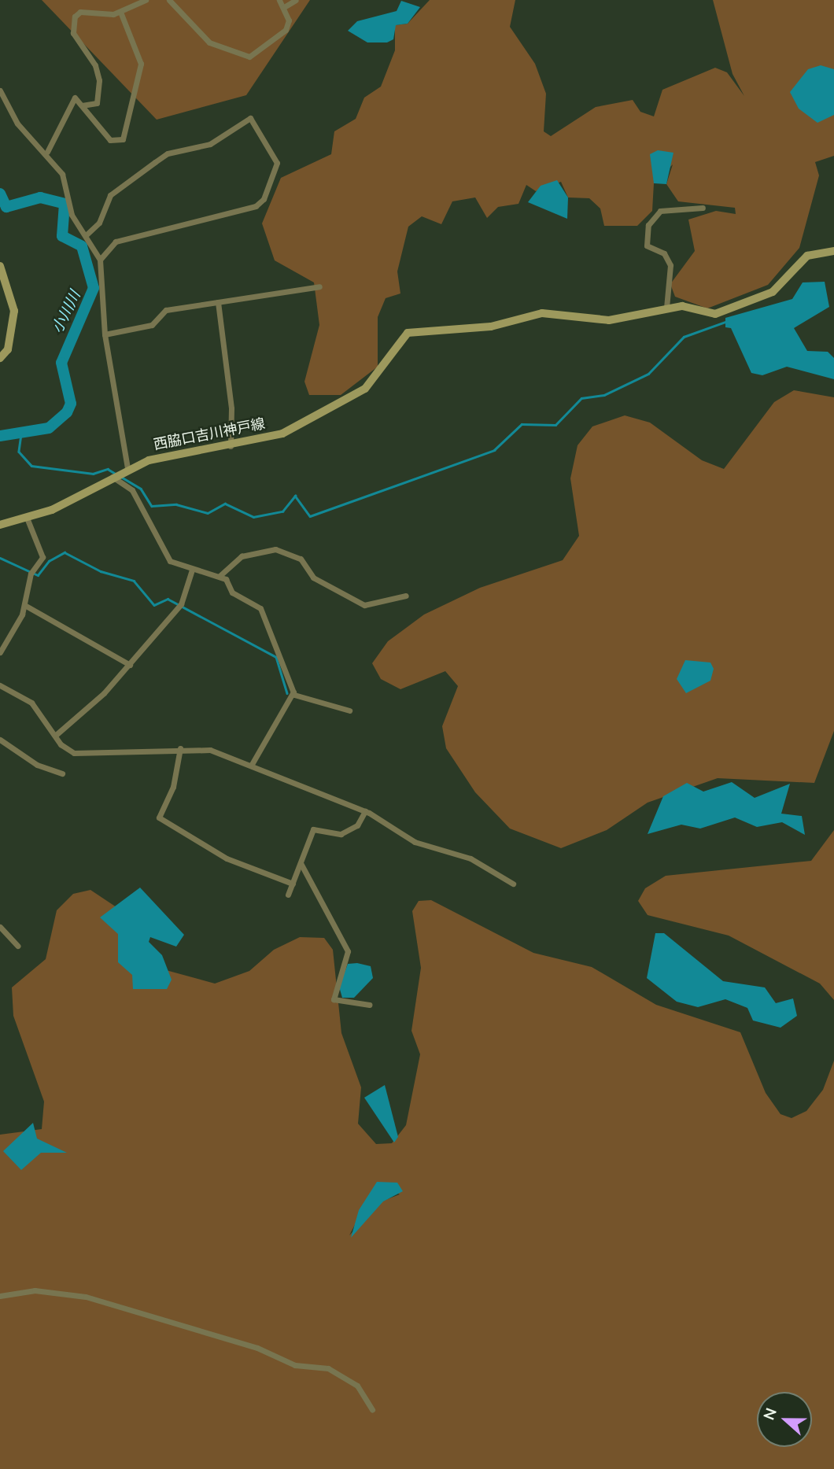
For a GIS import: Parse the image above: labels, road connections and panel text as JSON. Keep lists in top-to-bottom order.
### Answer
{
  "streets": {
    "main road": ["西脇口吉川神戸線"]
  },
  "water": ["小川川"],
  "north": "left"
}
